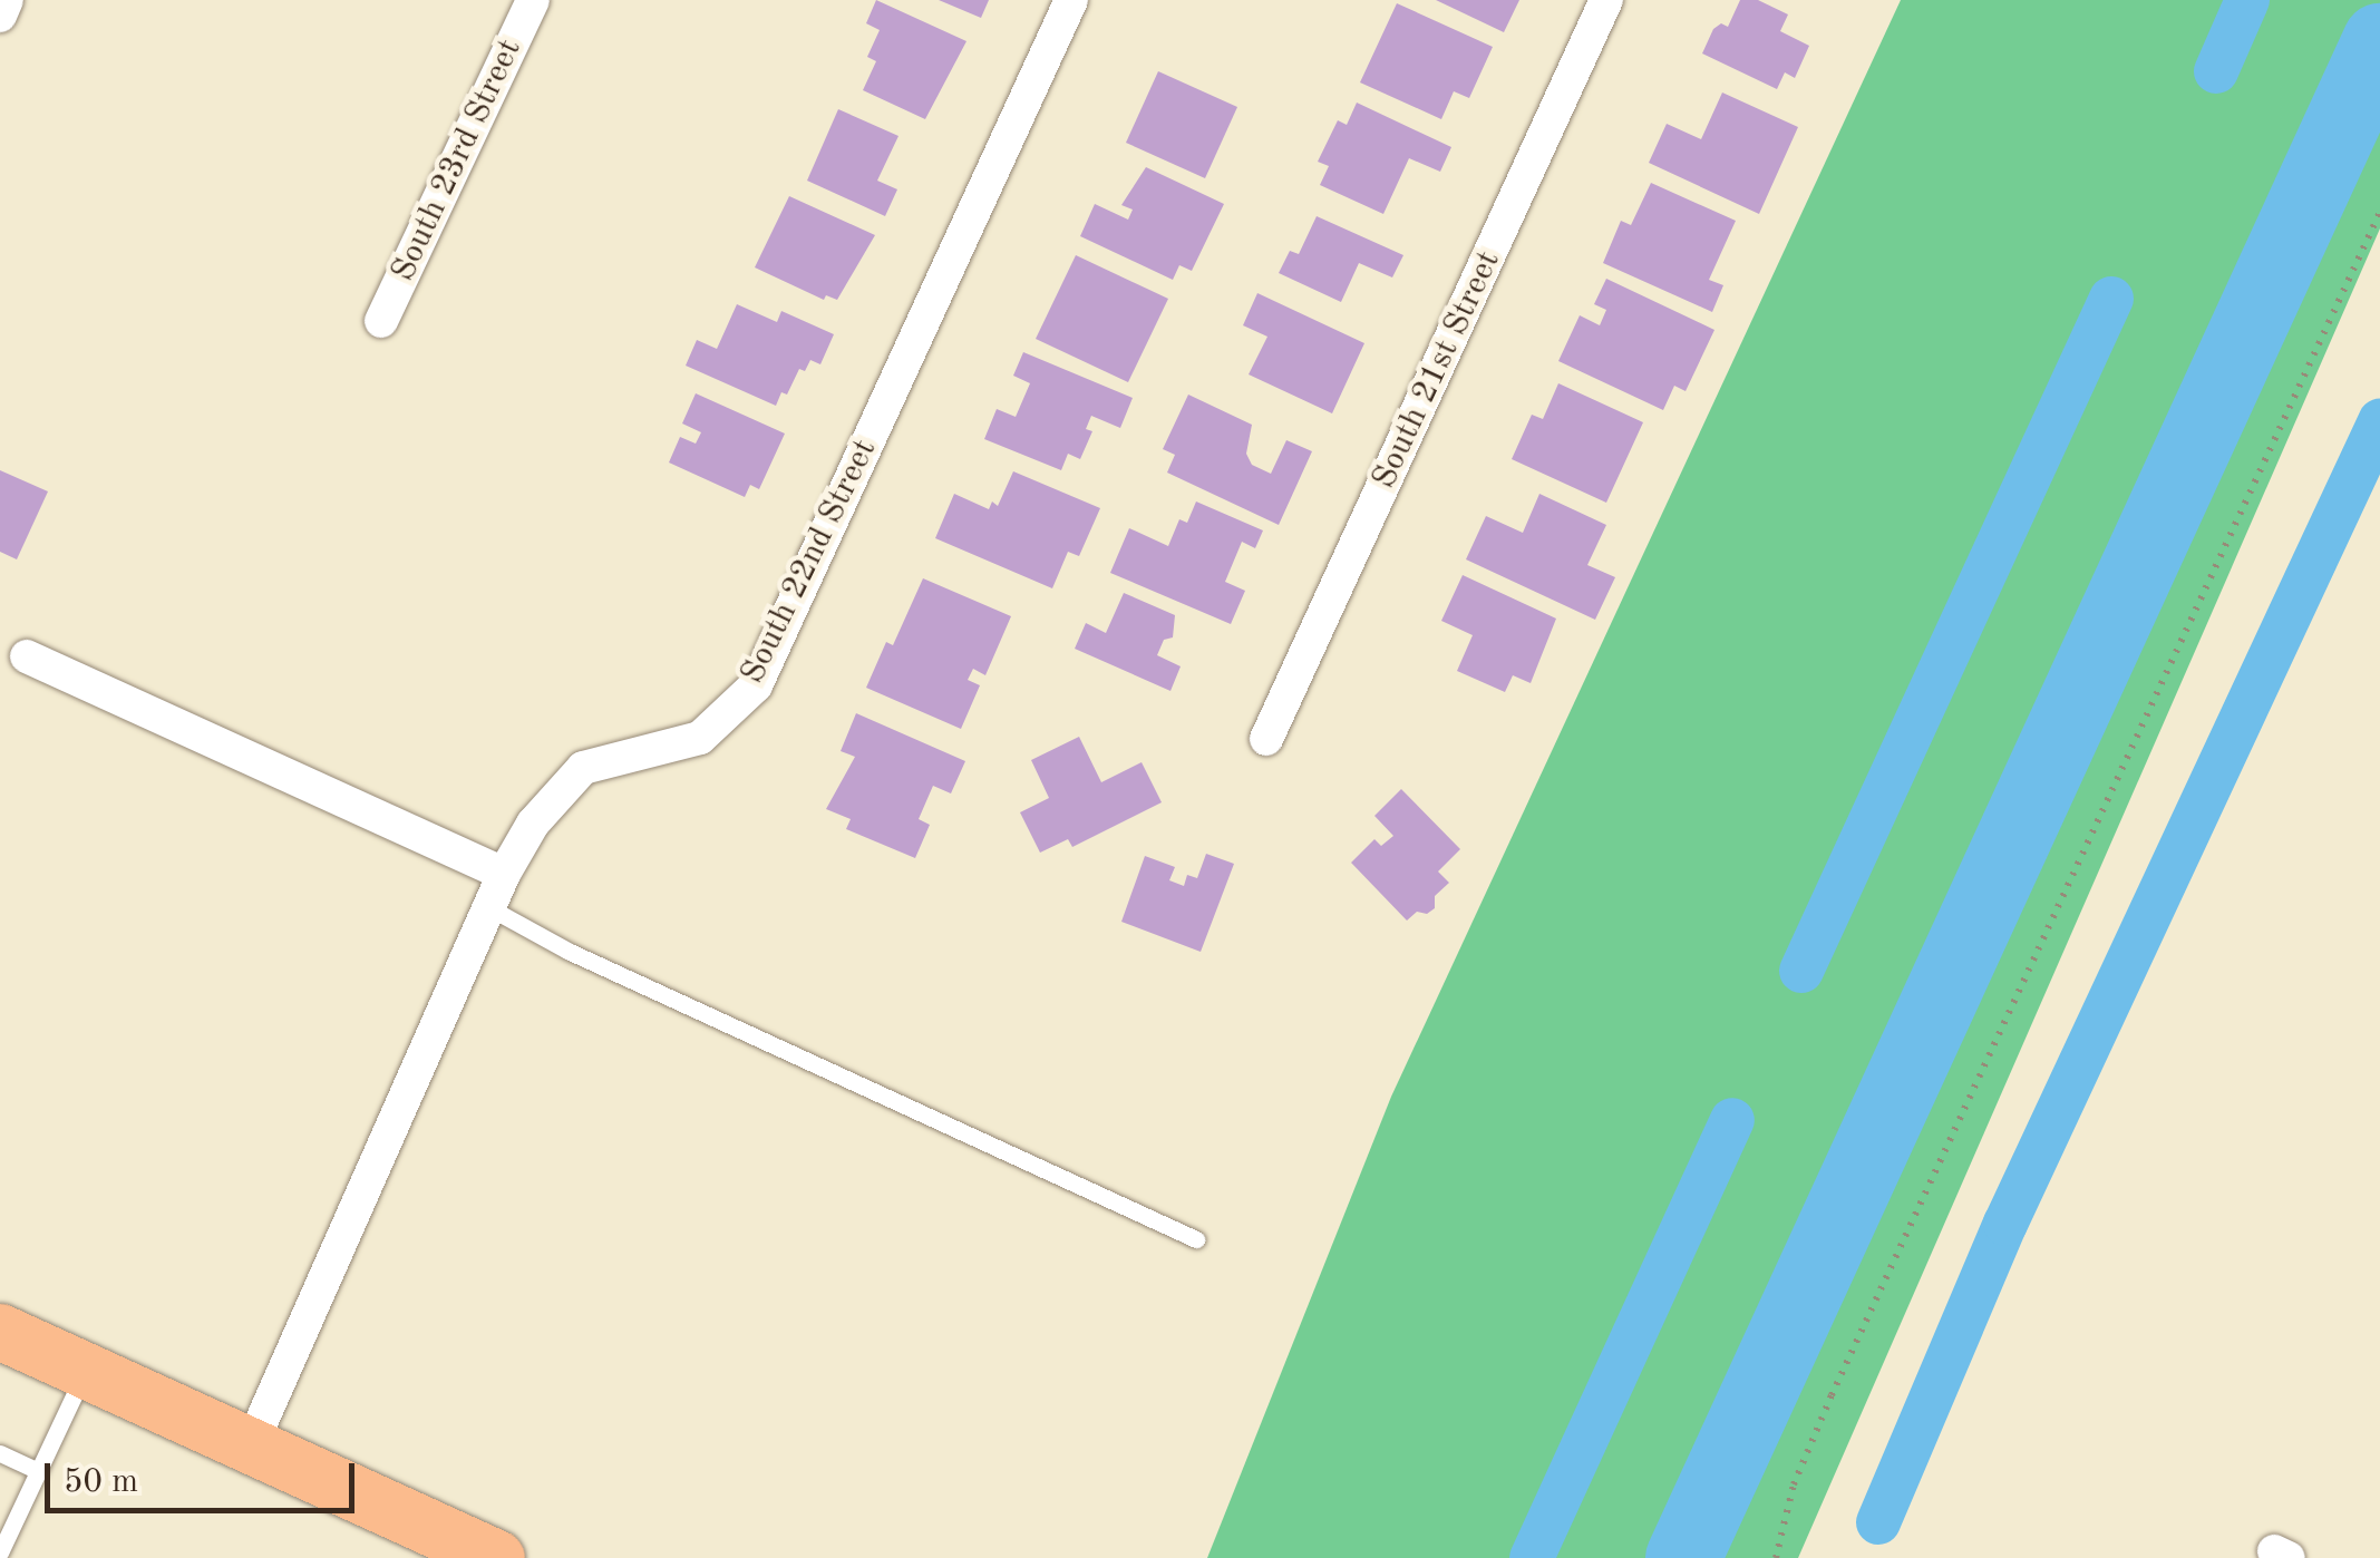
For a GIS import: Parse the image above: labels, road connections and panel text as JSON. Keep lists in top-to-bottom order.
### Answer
{
  "streets": {
    "street": ["South 23rd Street", "South 21st Street", "South 22nd Street"]
  },
  "scale_bar": "50 m"
}
